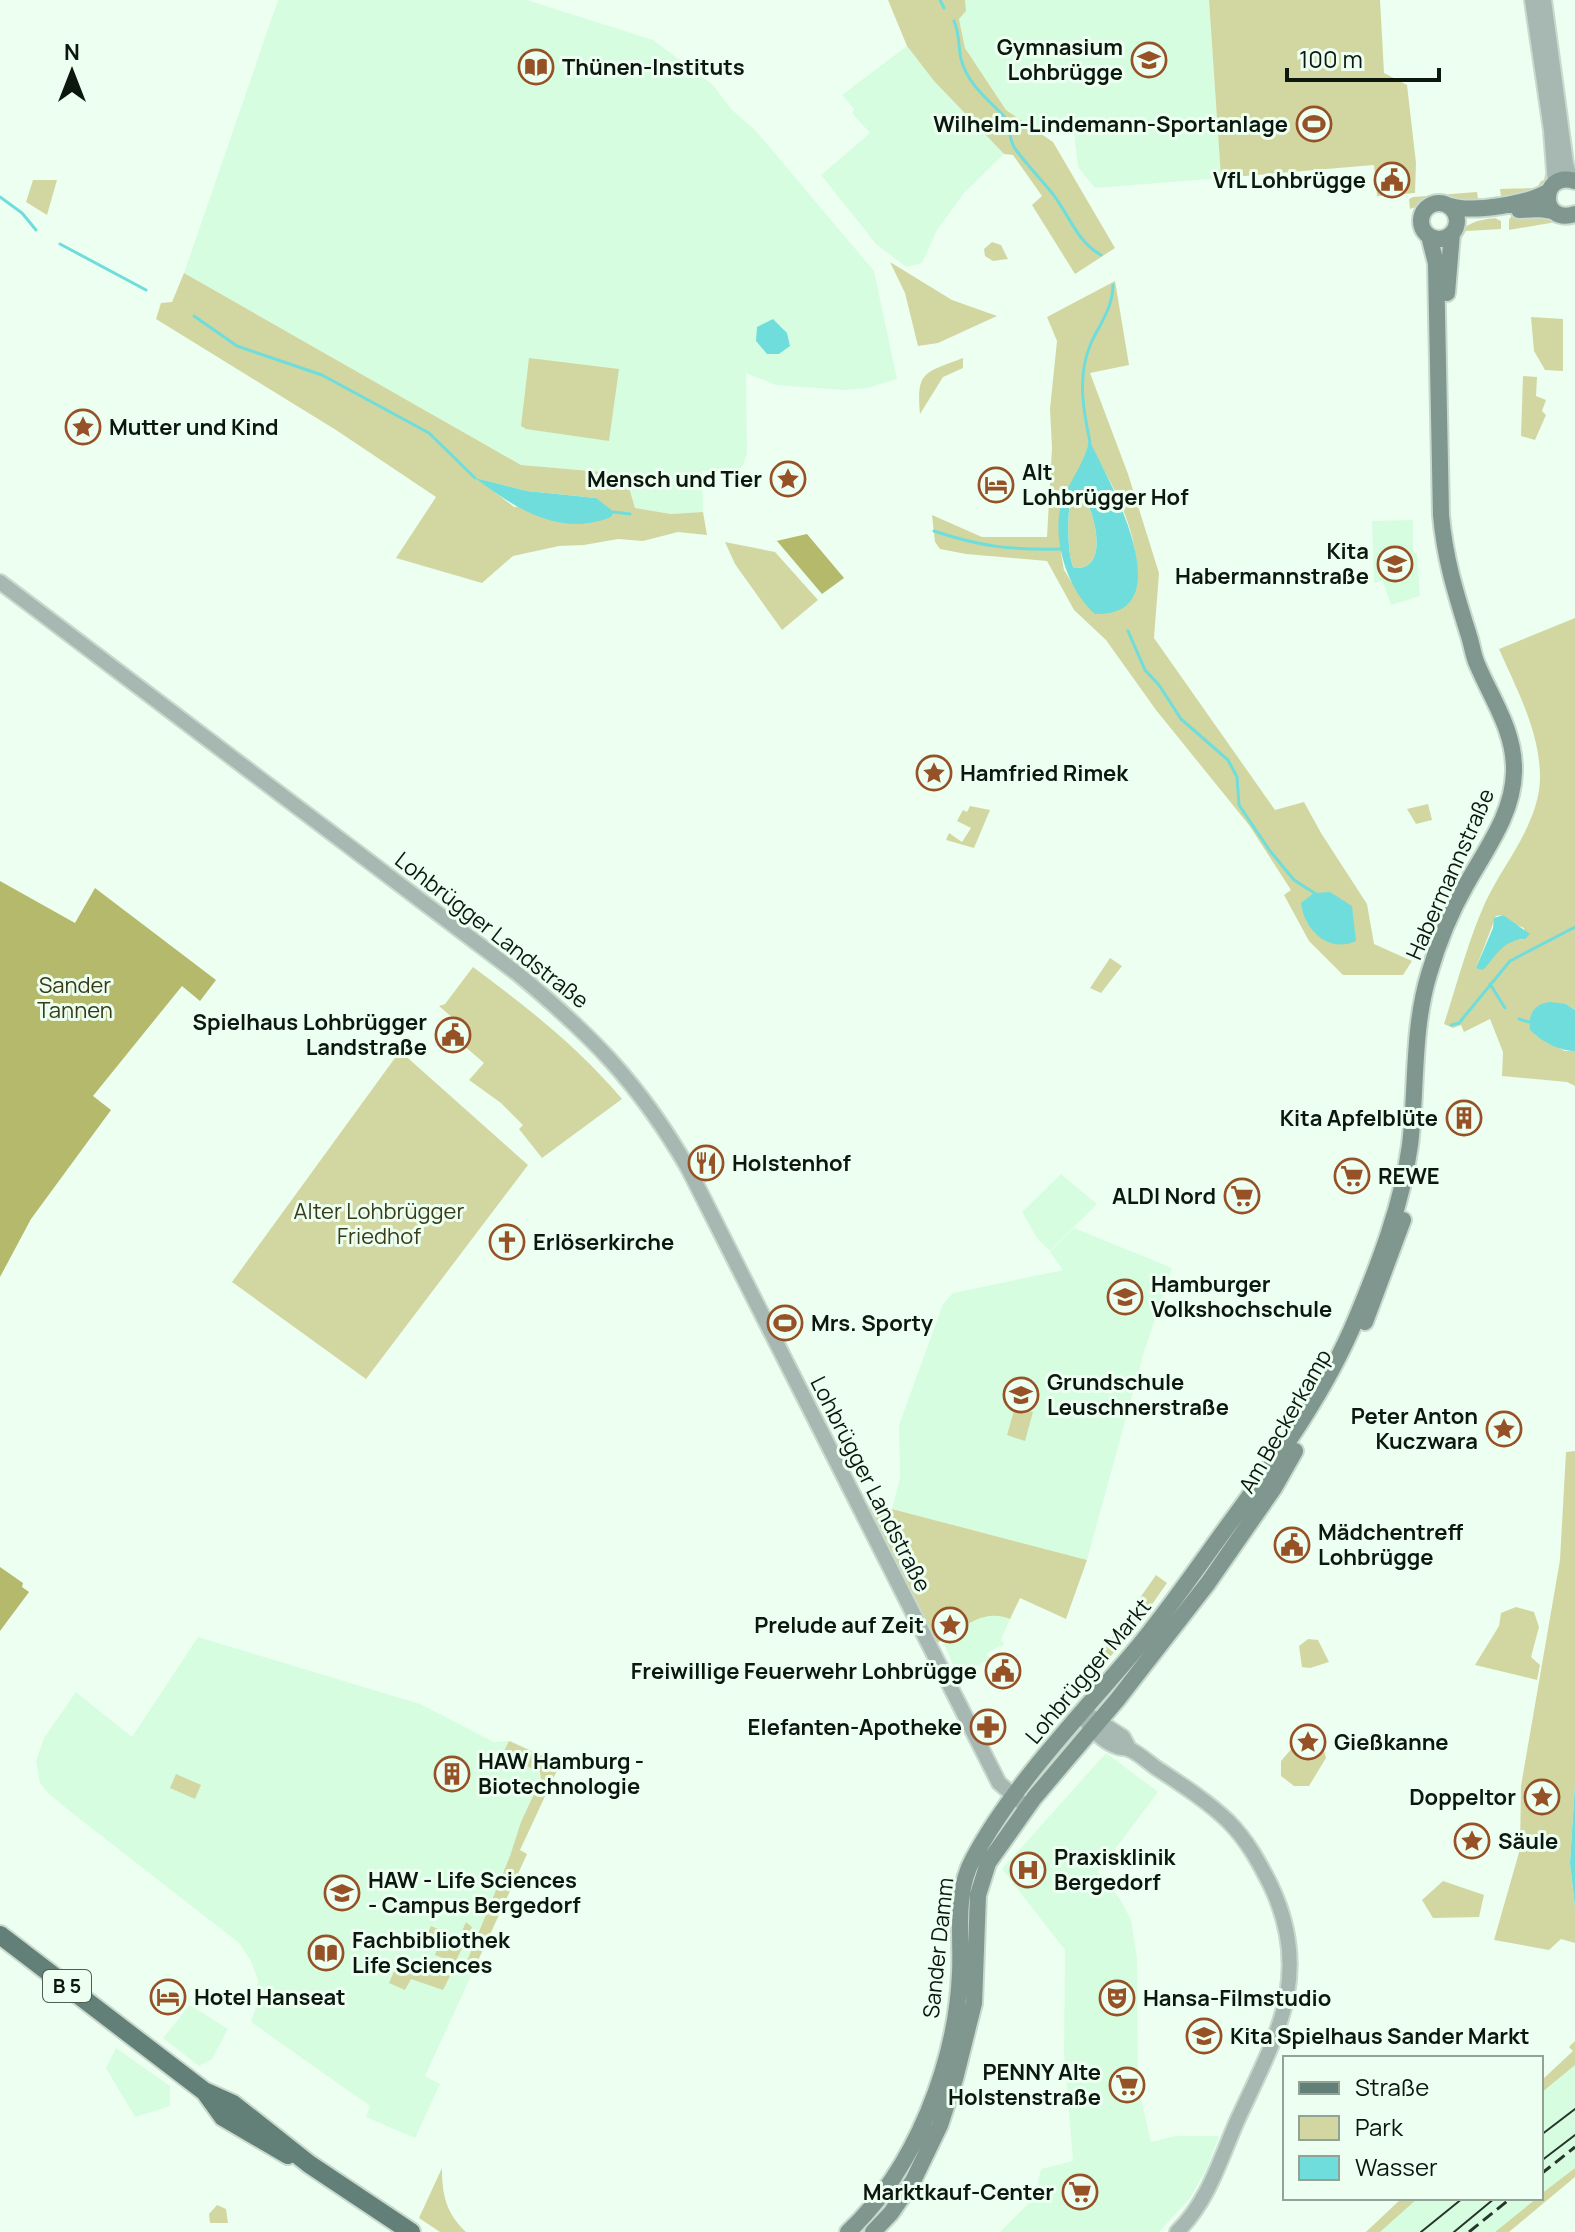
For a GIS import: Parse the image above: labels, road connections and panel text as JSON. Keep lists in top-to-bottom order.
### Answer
{
  "streets": {
    "main road": [
      "Habermannstraße",
      "Am Beckerkamp",
      "Lohbrügger Markt",
      "Sander Damm",
      "B 5"
    ],
    "street": ["Lohbrügger Landstraße"]
  },
  "crossings": [
    ["Habermannstraße", "Am Beckerkamp"],
    ["Lohbrügger Landstraße", "Lohbrügger Markt"],
    ["Lohbrügger Landstraße", "Sander Damm"],
    ["Am Beckerkamp", "Lohbrügger Markt"],
    ["Lohbrügger Markt", "Sander Damm"]
  ],
  "parks": ["Sander Tannen", "Alter Lohbrügger Friedhof"],
  "places": {
    "school or university": [
      "Gymnasium Lohbrügge",
      "Kita Habermannstraße",
      "Hamburger Volkshochschule",
      "Grundschule Leuschnerstraße",
      "HAW - Life Sciences - Campus Bergedorf",
      "Kita Spielhaus Sander Markt"
    ],
    "library": ["Thünen-Instituts", "Fachbibliothek Life Sciences"],
    "sports": ["Wilhelm-Lindemann-Sportanlage", "Mrs. Sporty"],
    "public building": [
      "VfL Lohbrügge",
      "Spielhaus Lohbrügger Landstraße",
      "Mädchentreff Lohbrügge",
      "Freiwillige Feuerwehr Lohbrügge"
    ],
    "place": [
      "Mutter und Kind",
      "Mensch und Tier",
      "Hamfried Rimek",
      "Peter Anton Kuczwara",
      "Prelude auf Zeit",
      "Gießkanne",
      "Doppeltor",
      "Säule"
    ],
    "hotel": ["Alt Lohbrügger Hof", "Hotel Hanseat"],
    "building": ["Kita Apfelblüte", "HAW Hamburg - Biotechnologie"],
    "restaurant": ["Holstenhof"],
    "supermarket": [
      "REWE",
      "ALDI Nord",
      "PENNY Alte Holstenstraße",
      "Marktkauf-Center"
    ],
    "church": ["Erlöserkirche"],
    "pharmacy": ["Elefanten-Apotheke"],
    "hospital": ["Praxisklinik Bergedorf"],
    "theatre": ["Hansa-Filmstudio"]
  },
  "legend": ["Straße", "Park", "Wasser"],
  "scale_bar": "100 m",
  "north": "top"
}
